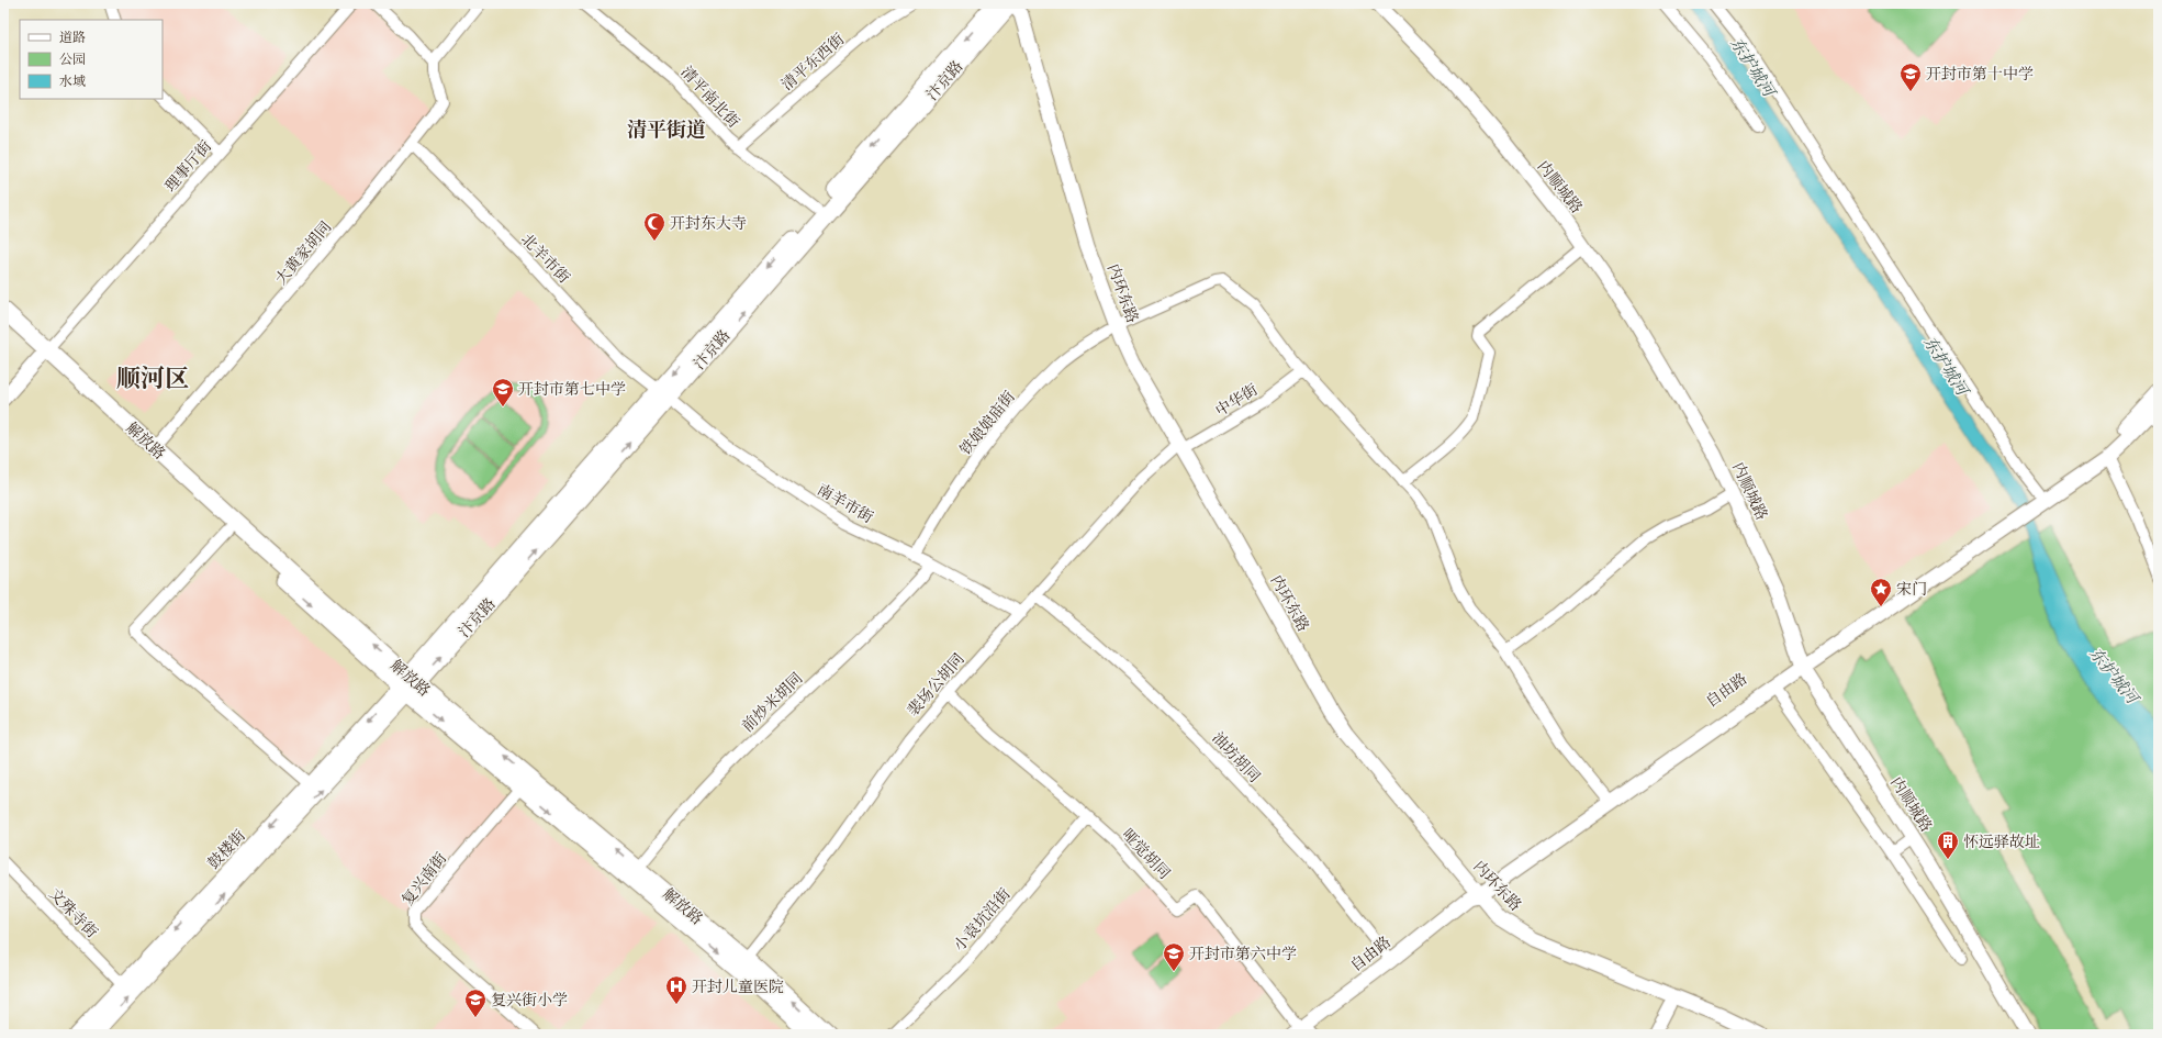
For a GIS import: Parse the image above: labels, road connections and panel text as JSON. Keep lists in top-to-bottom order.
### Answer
{
  "streets": {
    "main road": ["汴京路", "解放路"],
    "street": [
      "清平东西街",
      "清平南北街",
      "理事厅街",
      "内顺城路",
      "大黄家胡同",
      "北羊市街",
      "内环东路",
      "中华街",
      "铁娘娘庙街",
      "南羊市街",
      "裴场公胡同",
      "自由路",
      "前炒米胡同",
      "油坊胡同",
      "鼓楼街",
      "哑觉胡同",
      "复兴南街",
      "文殊寺街",
      "小袁坑沿街"
    ]
  },
  "crossings": [
    ["清平东西街", "清平南北街"],
    ["汴京路", "清平南北街"],
    ["汴京路", "北羊市街"],
    ["汴京路", "内环东路"],
    ["汴京路", "解放路"],
    ["汴京路", "南羊市街"],
    ["汴京路", "鼓楼街"],
    ["理事厅街", "解放路"],
    ["内顺城路", "自由路"],
    ["大黄家胡同", "北羊市街"],
    ["大黄家胡同", "解放路"],
    ["北羊市街", "南羊市街"],
    ["内环东路", "中华街"],
    ["内环东路", "铁娘娘庙街"],
    ["内环东路", "裴场公胡同"],
    ["内环东路", "自由路"],
    ["中华街", "铁娘娘庙街"],
    ["中华街", "裴场公胡同"],
    ["铁娘娘庙街", "南羊市街"],
    ["解放路", "裴场公胡同"],
    ["解放路", "前炒米胡同"],
    ["解放路", "鼓楼街"],
    ["解放路", "复兴南街"],
    ["南羊市街", "裴场公胡同"],
    ["南羊市街", "前炒米胡同"],
    ["裴场公胡同", "油坊胡同"],
    ["裴场公胡同", "哑觉胡同"],
    ["自由路", "油坊胡同"],
    ["自由路", "哑觉胡同"],
    ["鼓楼街", "文殊寺街"],
    ["哑觉胡同", "小袁坑沿街"]
  ],
  "districts": ["清平街道", "顺河区"],
  "water": ["东护城河"],
  "places": {
    "school or university": [
      "开封市第十中学",
      "开封市第七中学",
      "开封市第六中学",
      "复兴街小学"
    ],
    "mosque": ["开封东大寺"],
    "place": ["宋门"],
    "building": ["怀远驿故址"],
    "hospital": ["开封儿童医院"]
  },
  "legend": ["道路", "公园", "水域"]
}
